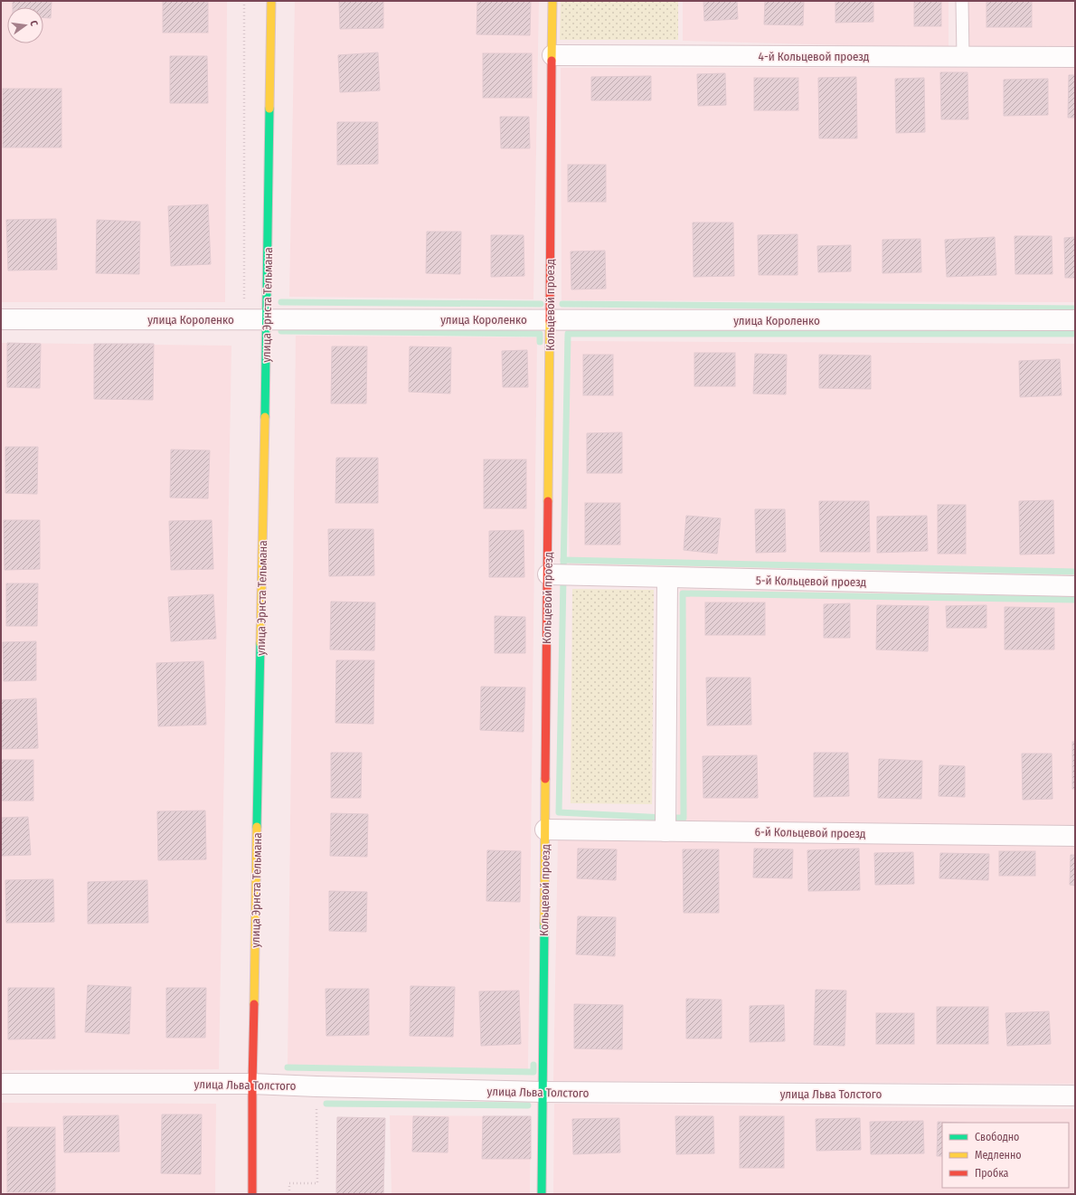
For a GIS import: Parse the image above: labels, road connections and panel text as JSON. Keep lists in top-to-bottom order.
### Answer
{
  "streets": {
    "street": [
      "4-й Кольцевой проезд",
      "улица Эрнста Тельмана",
      "Кольцевой проезд",
      "улица Короленко",
      "5-й Кольцевой проезд",
      "6-й Кольцевой проезд",
      "улица Льва Толстого"
    ]
  },
  "crossings": [
    ["4-й Кольцевой проезд", "Кольцевой проезд"],
    ["улица Эрнста Тельмана", "улица Короленко"],
    ["улица Эрнста Тельмана", "улица Льва Толстого"],
    ["Кольцевой проезд", "улица Короленко"],
    ["Кольцевой проезд", "5-й Кольцевой проезд"],
    ["Кольцевой проезд", "6-й Кольцевой проезд"],
    ["Кольцевой проезд", "улица Льва Толстого"]
  ],
  "legend": ["Свободно", "Медленно", "Пробка"],
  "north": "right"
}
